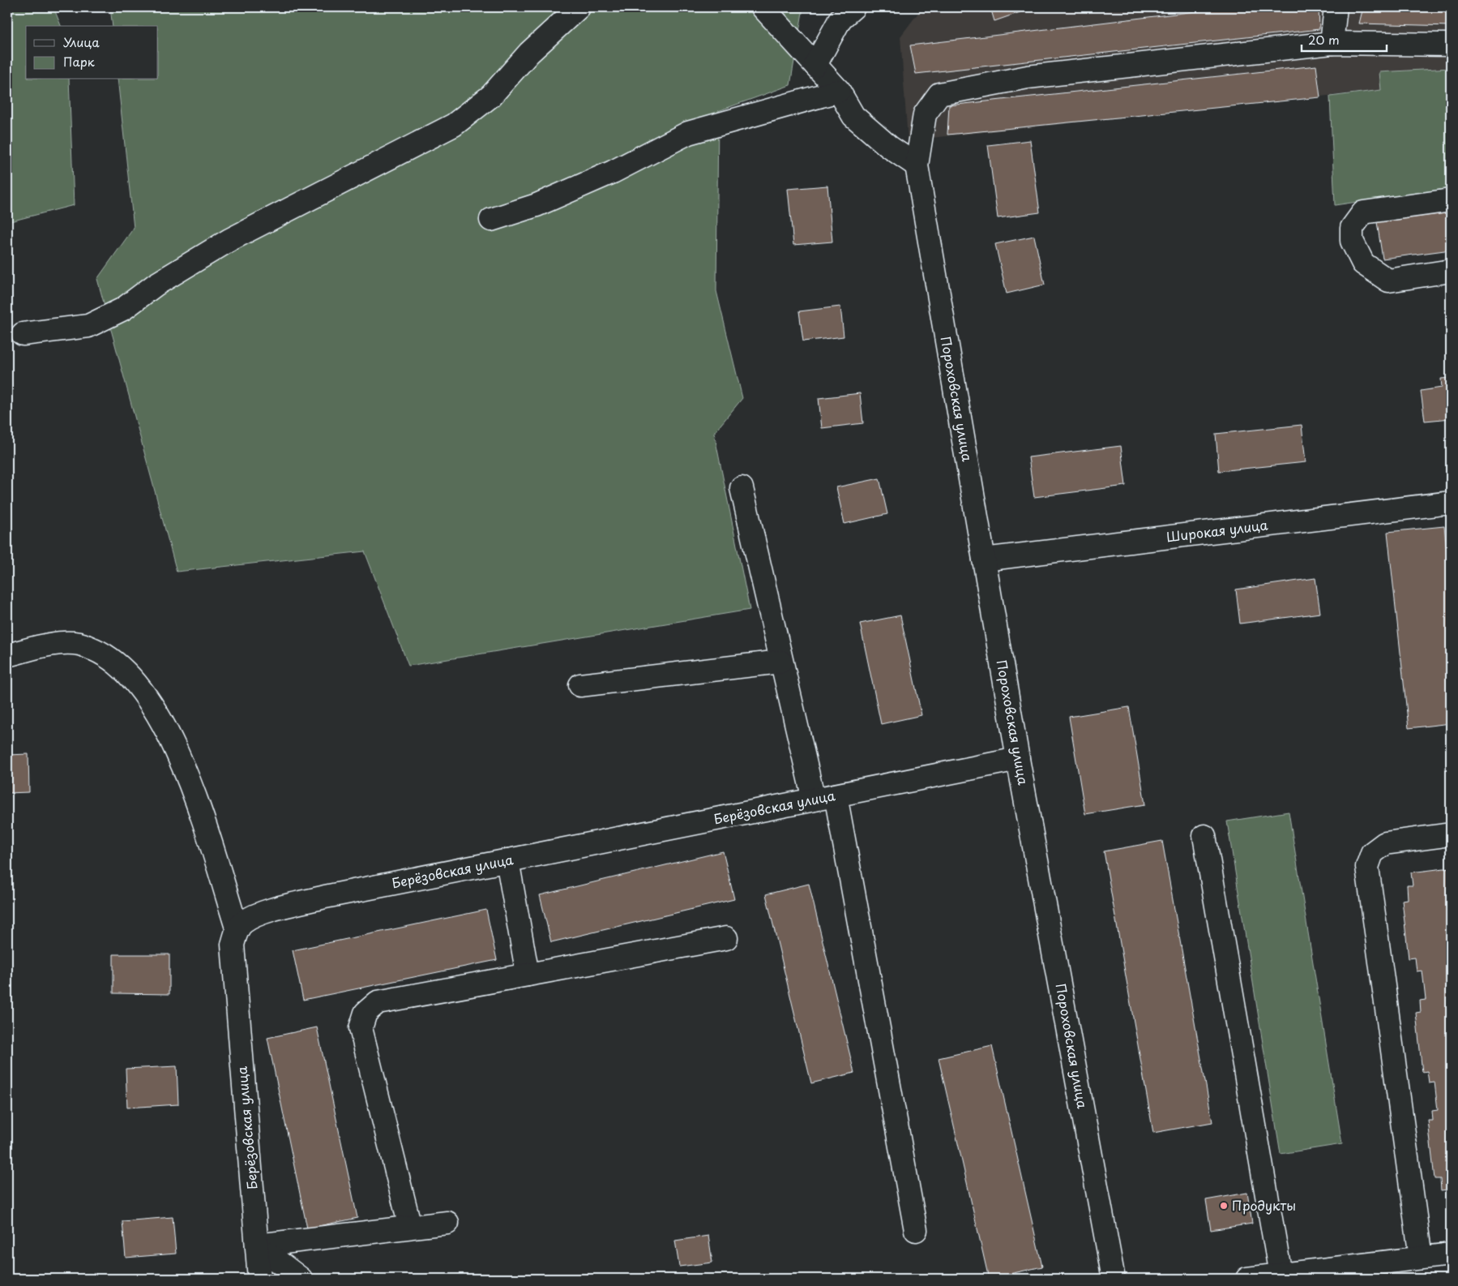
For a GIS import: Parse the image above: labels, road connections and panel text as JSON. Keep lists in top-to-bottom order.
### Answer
{
  "streets": {
    "street": ["Пороховская улица", "Широкая улица", "Берёзовская улица"]
  },
  "crossings": [
    ["Пороховская улица", "Широкая улица"],
    ["Пороховская улица", "Берёзовская улица"]
  ],
  "places": ["Продукты"],
  "legend": ["Улица", "Парк"],
  "scale_bar": "20 m"
}
